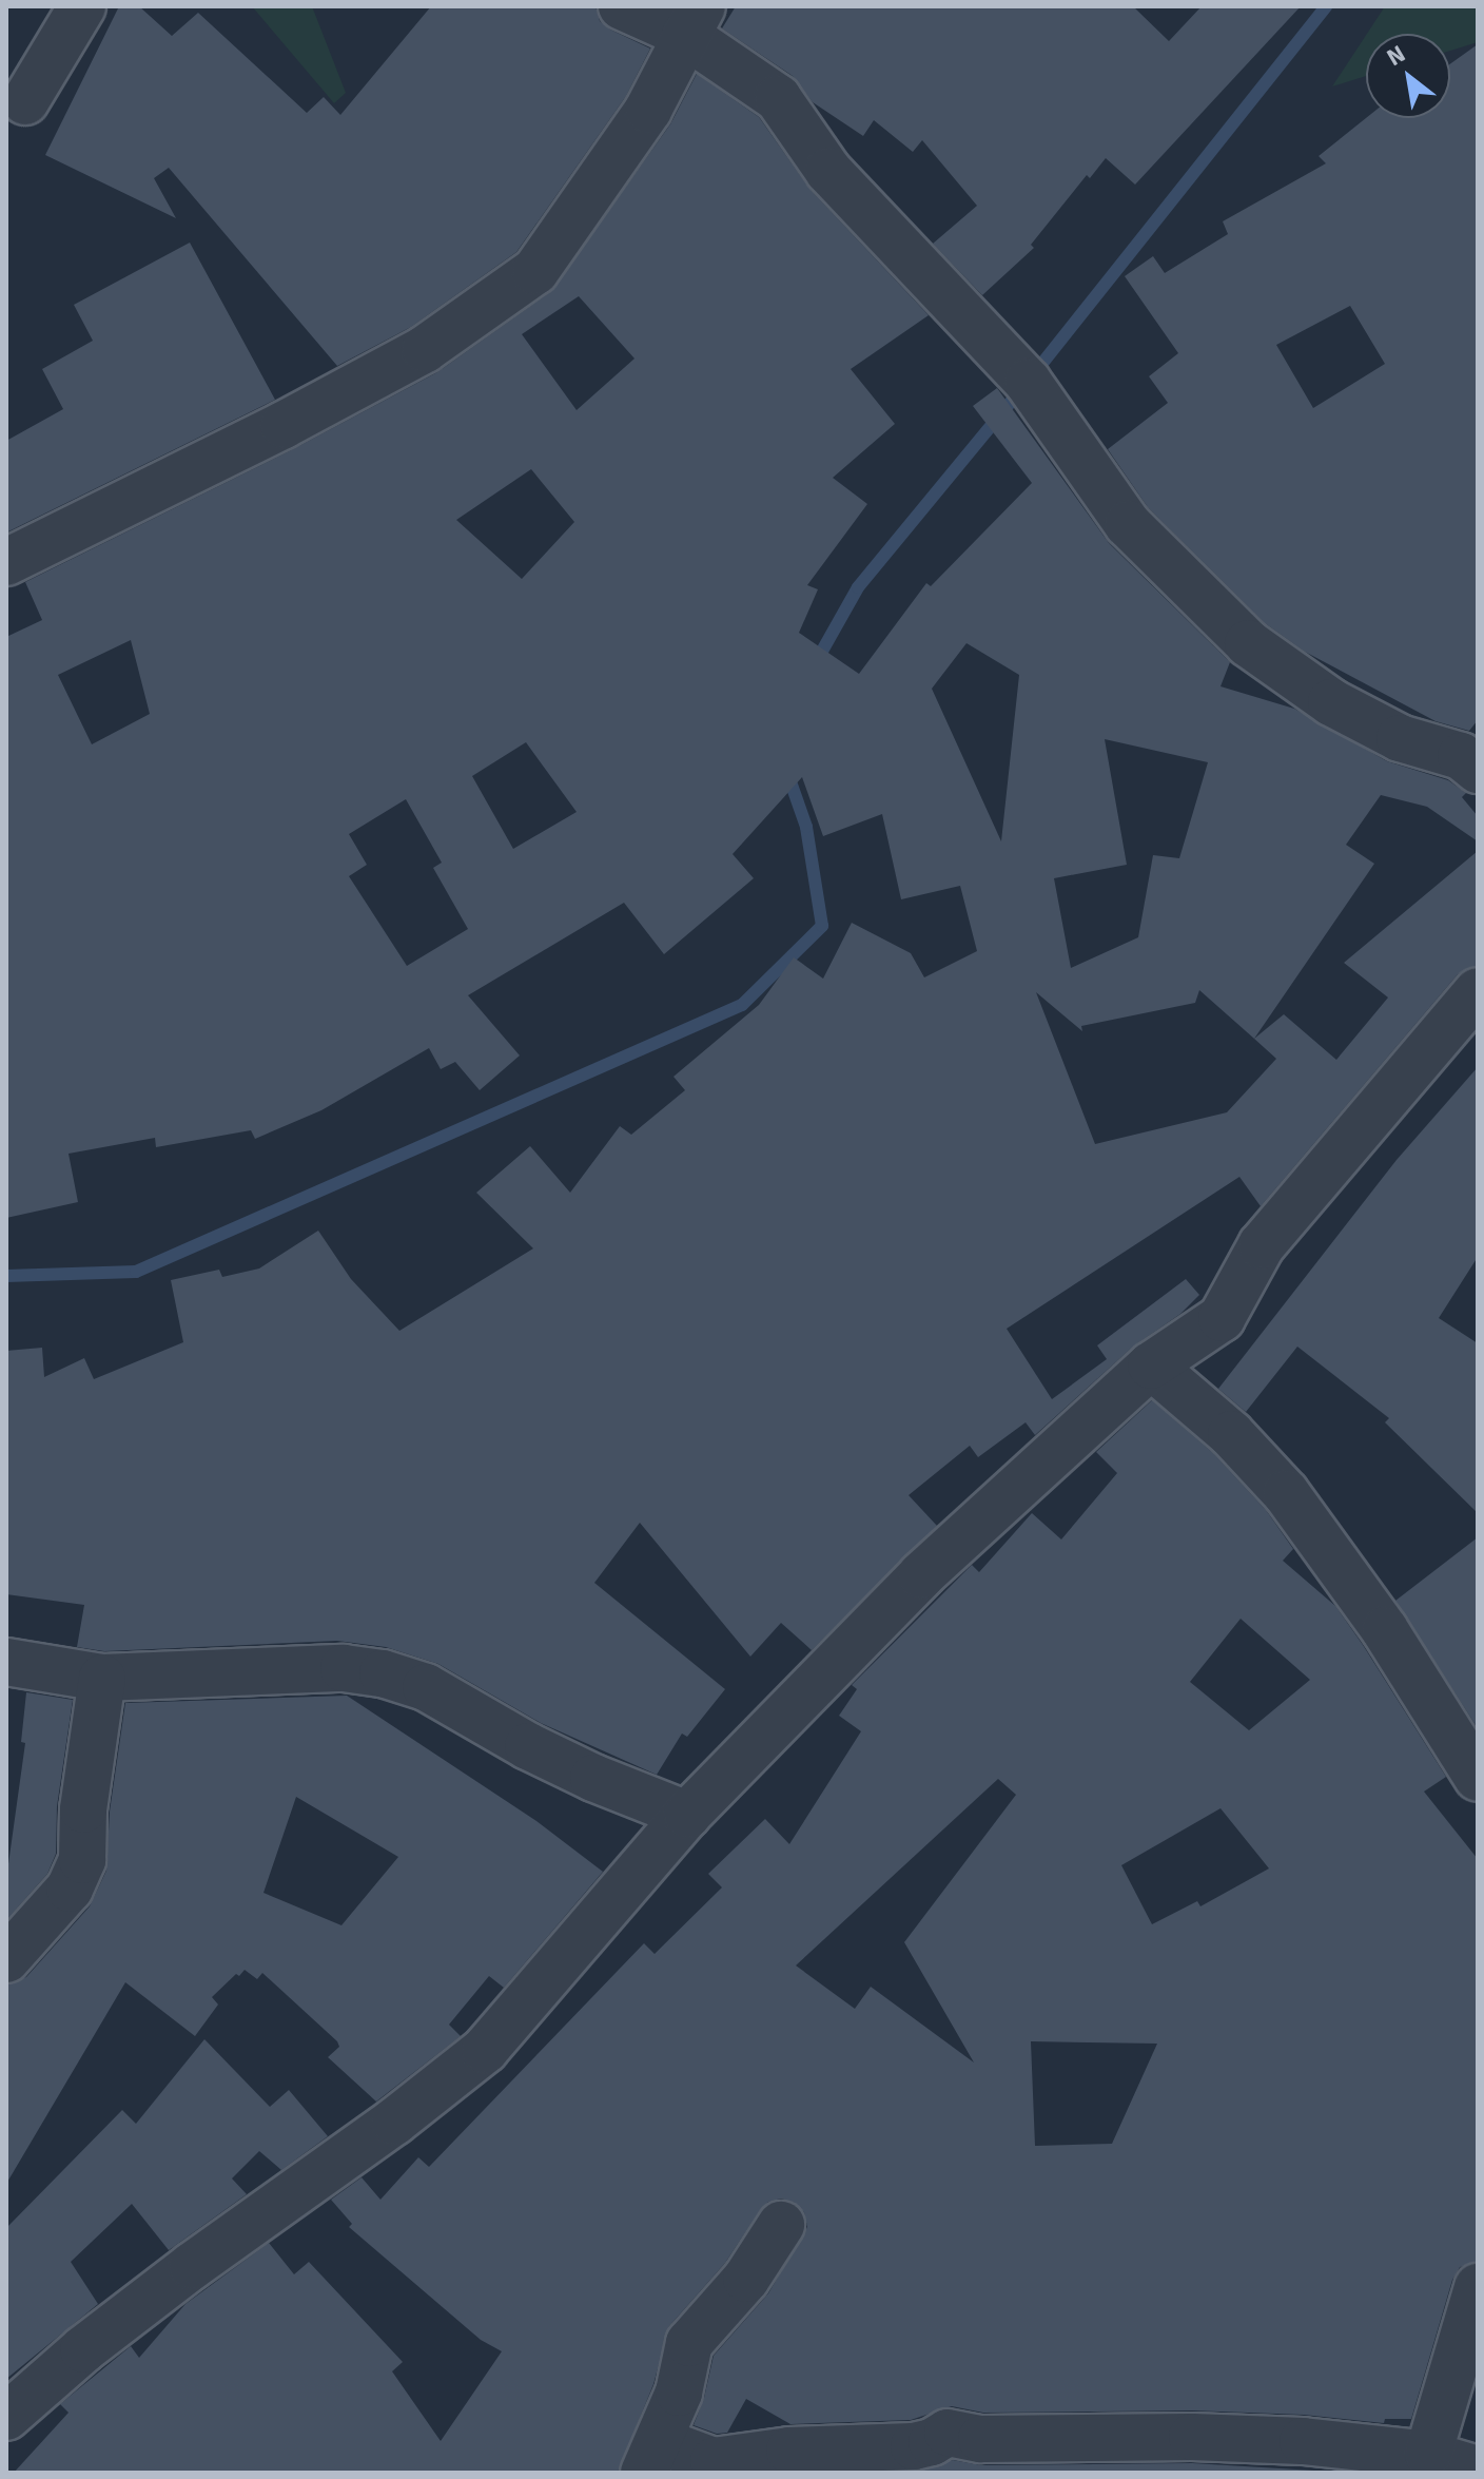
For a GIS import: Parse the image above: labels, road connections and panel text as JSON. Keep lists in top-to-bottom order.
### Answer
{
  "north": "top left"
}
